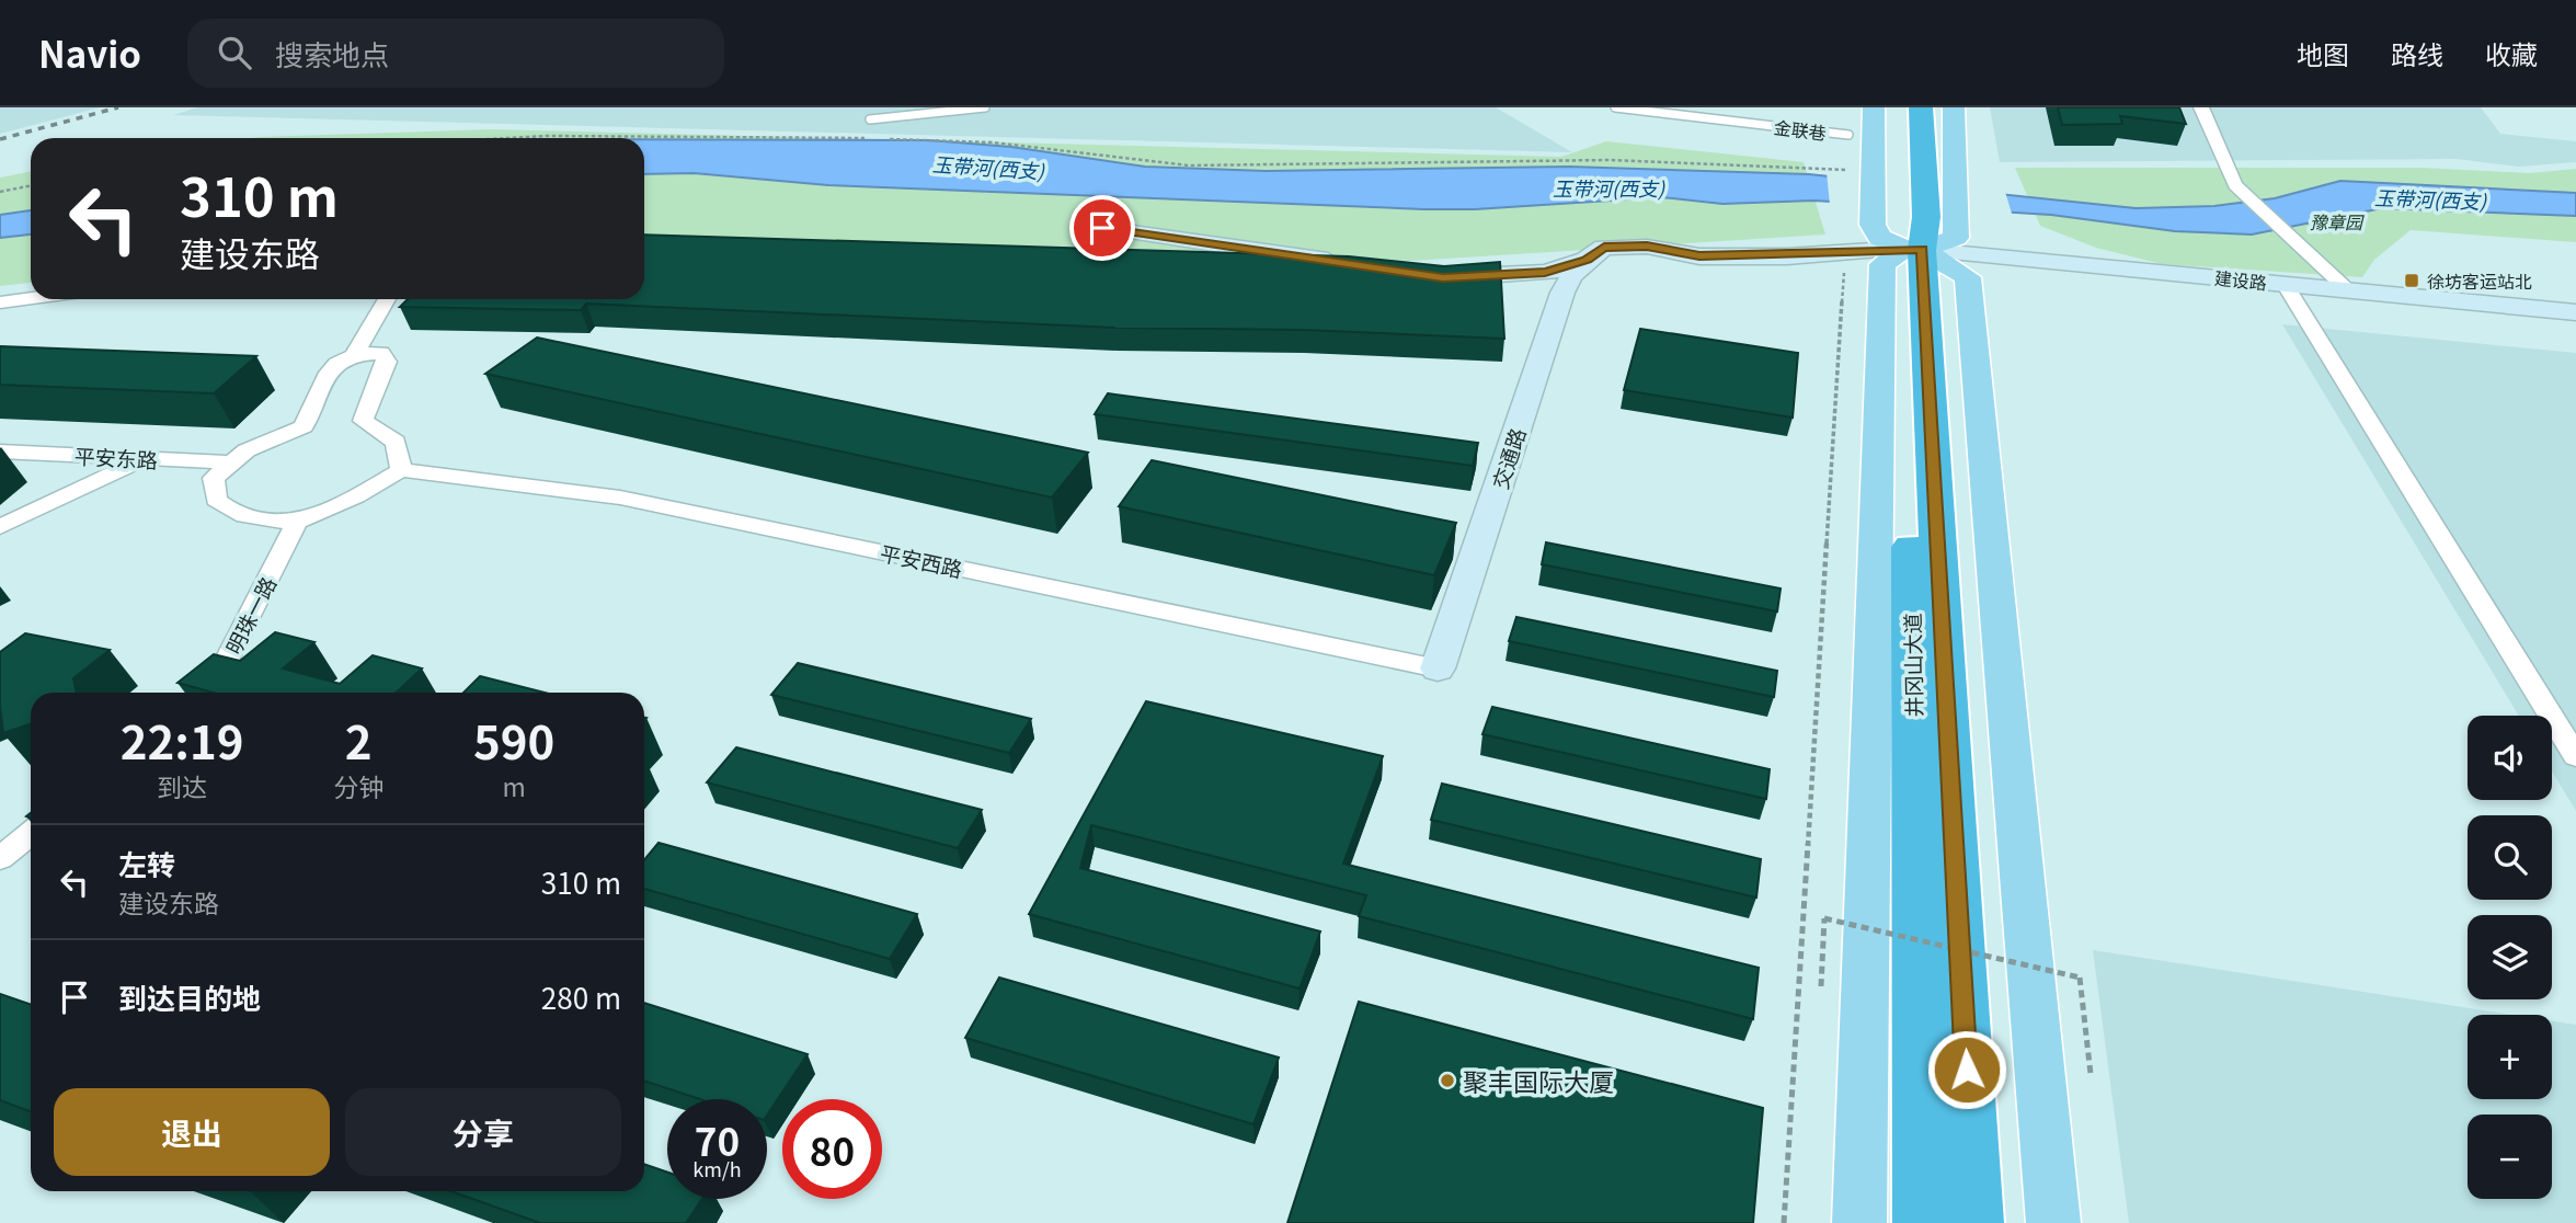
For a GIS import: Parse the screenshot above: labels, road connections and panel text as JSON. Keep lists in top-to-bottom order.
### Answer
{
  "streets": {
    "highway": ["井冈山大道"],
    "street": [
      "建设路",
      "平安东路",
      "交通路",
      "平安西路",
      "明珠一路"
    ],
    "lane": ["金联巷"]
  },
  "crossings": [
    ["建设路", "交通路"],
    ["建设路", "井冈山大道"],
    ["交通路", "平安西路"]
  ],
  "water": ["玉带河(西支)"],
  "parks": ["豫章园"],
  "places": {
    "transit": ["徐坊客运站北"],
    "other": ["聚丰国际大厦"]
  },
  "page": {
    "header": "Navio",
    "search": "搜索地点",
    "nav": ["地图", "路线", "收藏"],
    "turn": ["310 m", "建设东路"],
    "eta": [
      "22:19",
      "到达",
      "2",
      "分钟",
      "590",
      "m"
    ],
    "map_buttons": ["+", "−"],
    "list": [
      {
        "name": "左转",
        "note": "建设东路",
        "value": "310 m"
      },
      {
        "name": "到达目的地",
        "value": "280 m"
      }
    ],
    "buttons": ["退出", "分享"],
    "speed": "70 km/h",
    "limit": "80"
  }
}
